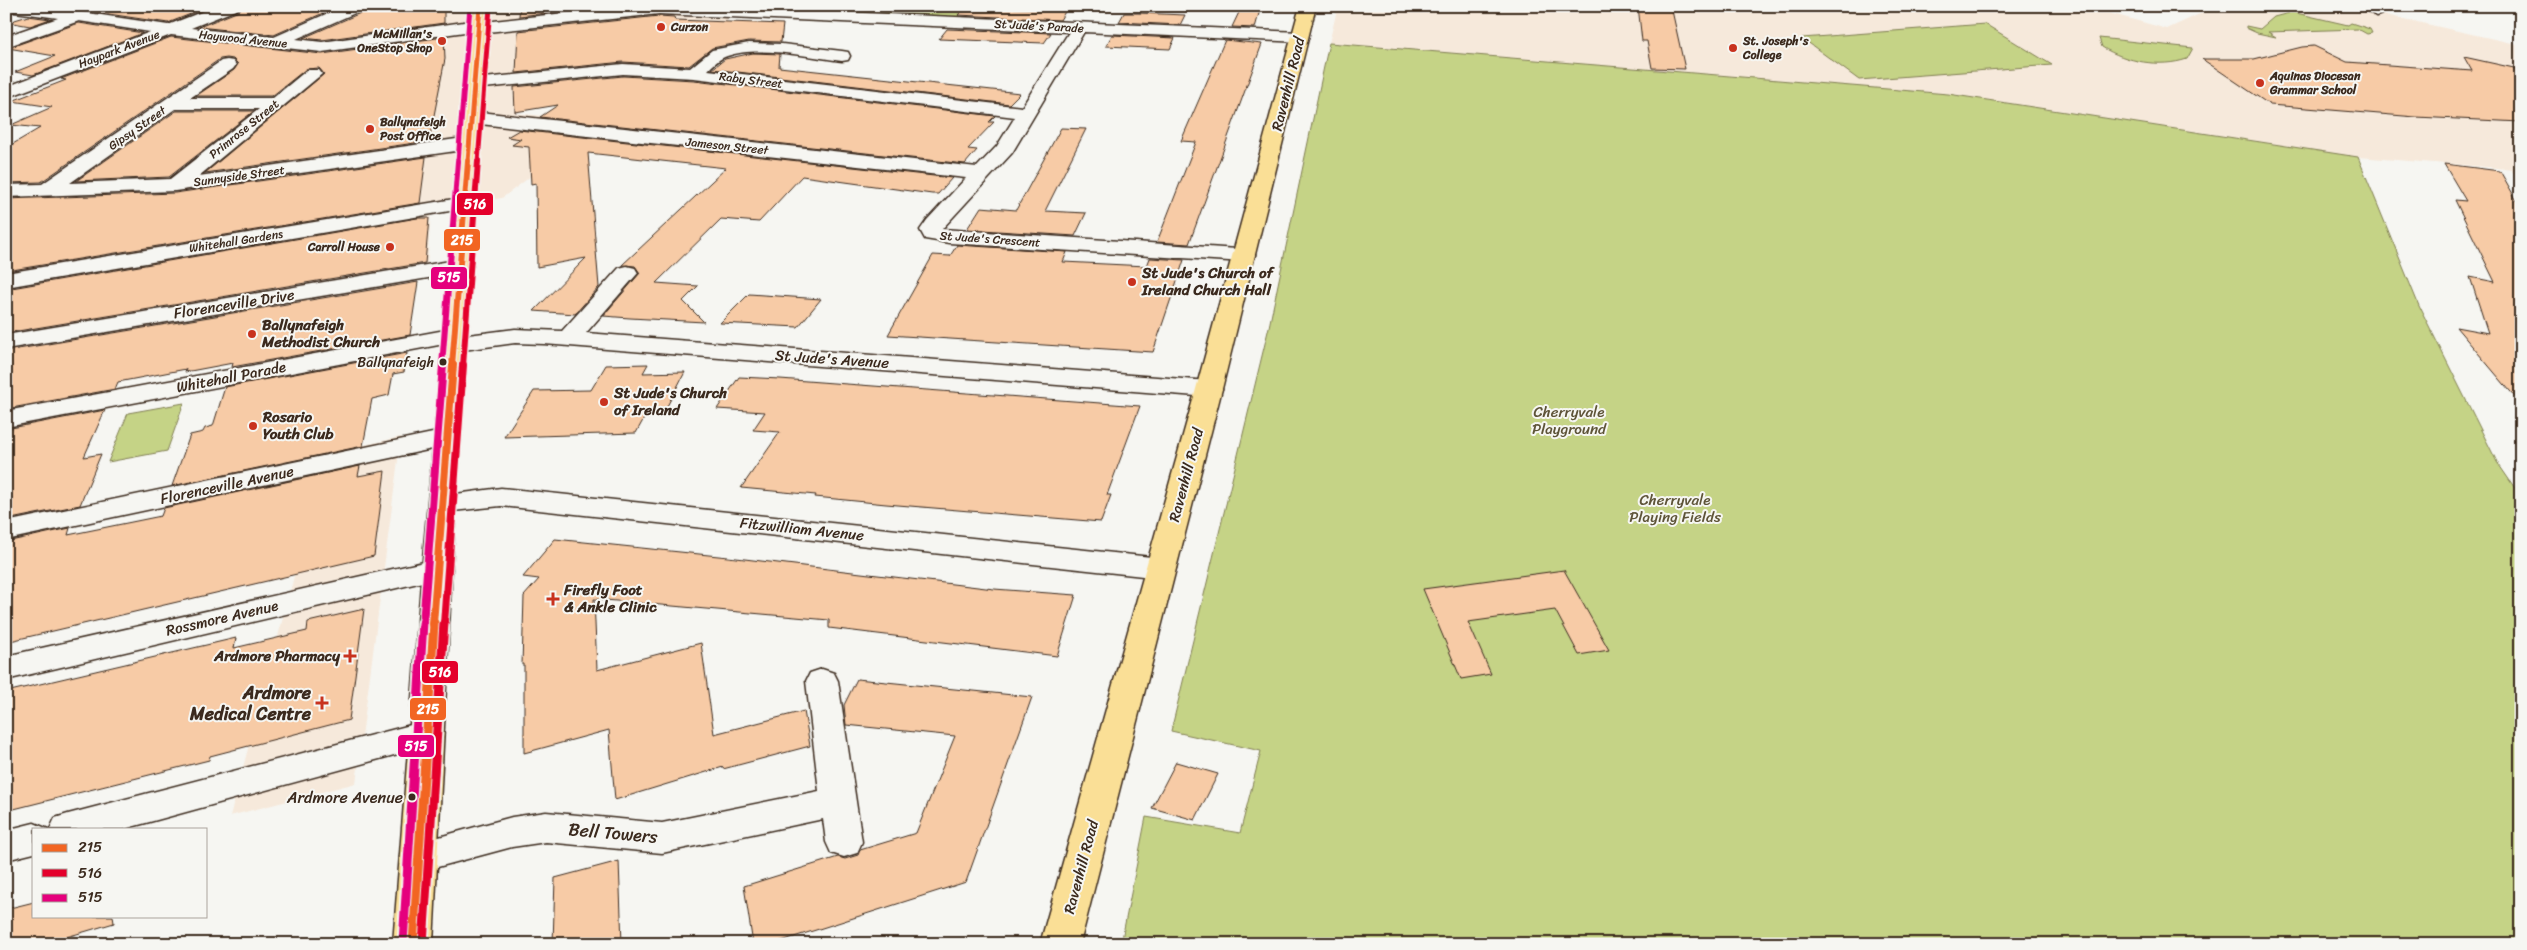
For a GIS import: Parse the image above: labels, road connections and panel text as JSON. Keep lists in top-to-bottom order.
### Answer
{
  "streets": {
    "main road": ["Ravenhill Road"],
    "street": [
      "St Jude's Parade",
      "Haywood Avenue",
      "Haypark Avenue",
      "Raby Street",
      "Gipsy Street",
      "Primrose Street",
      "Jameson Street",
      "Sunnyside Street",
      "St Jude's Crescent",
      "Whitehall Gardens",
      "Florenceville Drive",
      "St Jude's Avenue",
      "Whitehall Parade",
      "Florenceville Avenue",
      "Fitzwilliam Avenue",
      "Rossmore Avenue",
      "Bell Towers"
    ]
  },
  "crossings": [
    ["St Jude's Parade", "Haywood Avenue"],
    ["St Jude's Parade", "Ravenhill Road"],
    ["St Jude's Parade", "St Jude's Crescent"],
    ["Haywood Avenue", "Haypark Avenue"],
    ["Raby Street", "St Jude's Crescent"],
    ["Ravenhill Road", "St Jude's Crescent"],
    ["Ravenhill Road", "St Jude's Avenue"],
    ["Ravenhill Road", "Fitzwilliam Avenue"],
    ["Gipsy Street", "Sunnyside Street"],
    ["Primrose Street", "Sunnyside Street"],
    ["Jameson Street", "Sunnyside Street"],
    ["Jameson Street", "St Jude's Crescent"],
    ["St Jude's Avenue", "Whitehall Parade"]
  ],
  "parks": ["Cherryvale Playground", "Cherryvale Playing Fields"],
  "places": {
    "other": [
      "Curzon",
      "McMillan's OneStop Shop",
      "St. Joseph's College",
      "Aquinas Diocesan Grammar School",
      "Ballynafeigh Post Office",
      "Carroll House",
      "St Jude's Church of Ireland Church Hall",
      "Ballynafeigh Methodist Church",
      "Ballynafeigh",
      "St Jude's Church of Ireland",
      "Rosario Youth Club",
      "Ardmore Avenue"
    ],
    "health": ["Firefly Foot & Ankle Clinic", "Ardmore Pharmacy", "Ardmore Medical Centre"]
  },
  "lines": ["transit line 215", "transit line 515", "transit line 516"],
  "legend": ["215", "516", "515"]
}
